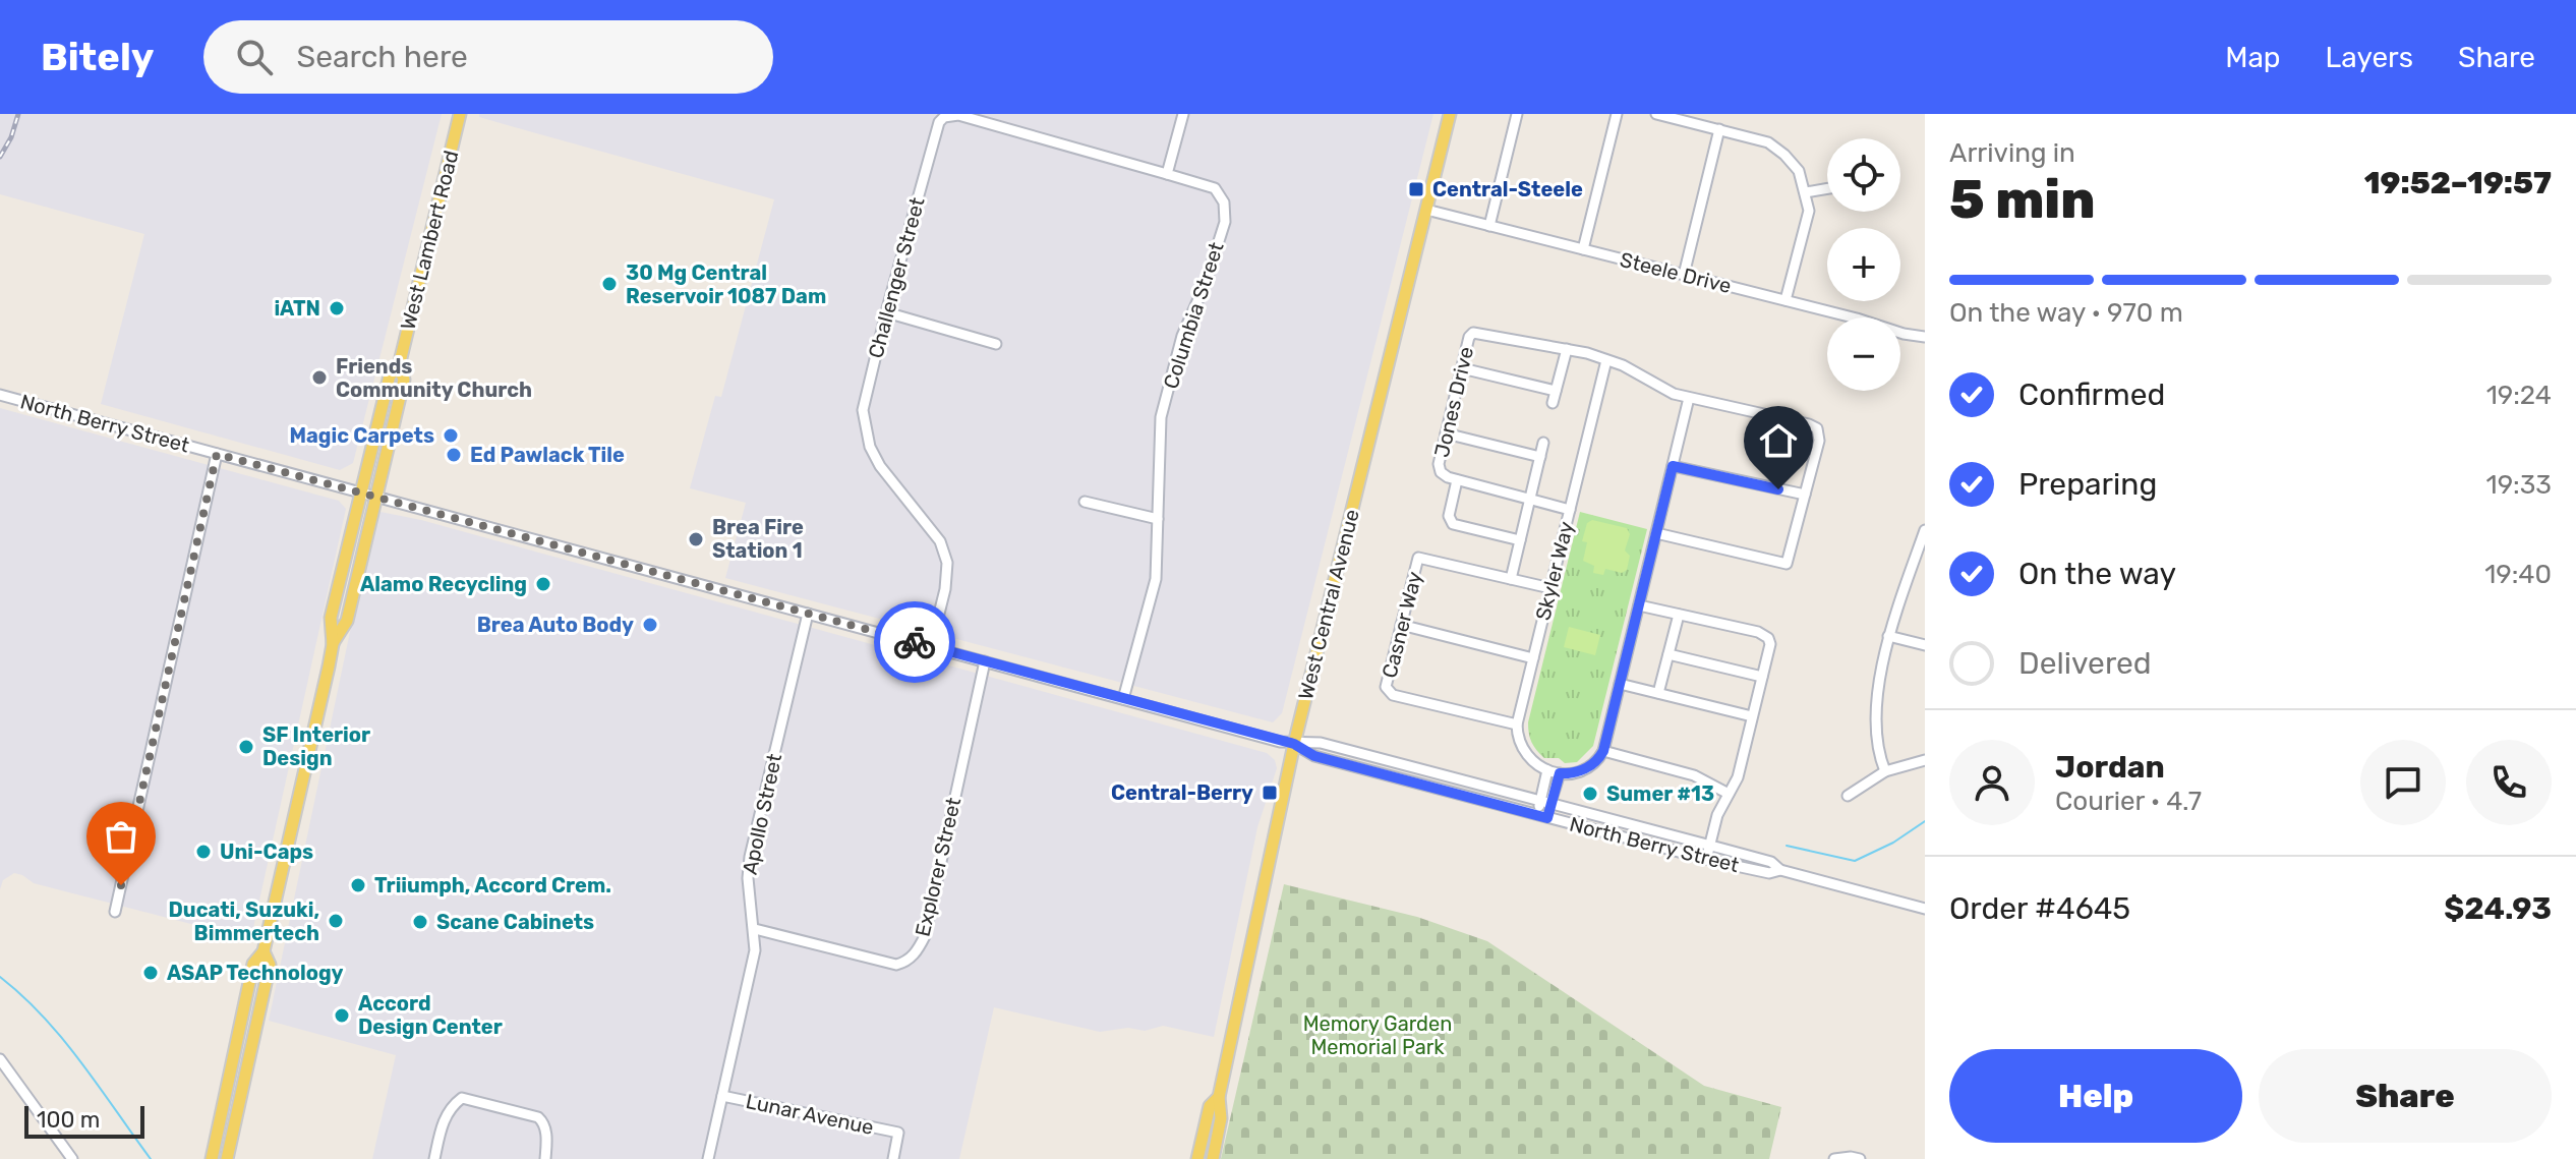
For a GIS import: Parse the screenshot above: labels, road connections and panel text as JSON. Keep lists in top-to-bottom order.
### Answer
{
  "streets": {
    "main road": ["West Lambert Road", "West Central Avenue"],
    "street": [
      "Steele Drive",
      "Challenger Street",
      "Columbia Street",
      "Jones Drive",
      "North Berry Street",
      "Skyler Way",
      "Casner Way",
      "Apollo Street",
      "Explorer Street",
      "Lunar Avenue"
    ]
  },
  "crossings": [
    ["West Lambert Road", "North Berry Street"],
    ["Steele Drive", "West Central Avenue"],
    ["Challenger Street", "Columbia Street"],
    ["Challenger Street", "North Berry Street"],
    ["Columbia Street", "North Berry Street"],
    ["North Berry Street", "West Central Avenue"],
    ["North Berry Street", "Apollo Street"],
    ["North Berry Street", "Explorer Street"],
    ["Skyler Way", "Casner Way"],
    ["Apollo Street", "Explorer Street"],
    ["Apollo Street", "Lunar Avenue"]
  ],
  "parks": ["Memory Garden Memorial Park"],
  "places": {
    "transit": ["Central-Steele", "Central-Berry"],
    "other": [
      "30 Mg Central Reservoir 1087 Dam",
      "iATN",
      "Friends Community Church",
      "Magic Carpets",
      "Ed Pawlack Tile",
      "Brea Fire Station 1",
      "Alamo Recycling",
      "Brea Auto Body",
      "SF Interior Design",
      "Sumer #13",
      "Uni-Caps",
      "Triiumph, Accord Crem.",
      "Ducati, Suzuki, Bimmertech",
      "Scane Cabinets",
      "ASAP Technology",
      "Accord Design Center"
    ]
  },
  "scale_bar": "100 m",
  "page": {
    "header": "Bitely",
    "search": "Search here",
    "nav": ["Map", "Layers", "Share"],
    "heading": ["5 min", "Arriving in", "19:52–19:57"],
    "panel": [
      "Jordan",
      "Courier · 4.7",
      "Order #4645",
      "$24.93"
    ],
    "map_buttons": ["+", "−"],
    "bar": "On the way · 970 m",
    "list": [
      ["Confirmed", "19:24"],
      ["Preparing", "19:33"],
      ["On the way", "19:40"],
      "Delivered"
    ],
    "buttons": ["Help", "Share"],
    "scale": "100 m"
  }
}
